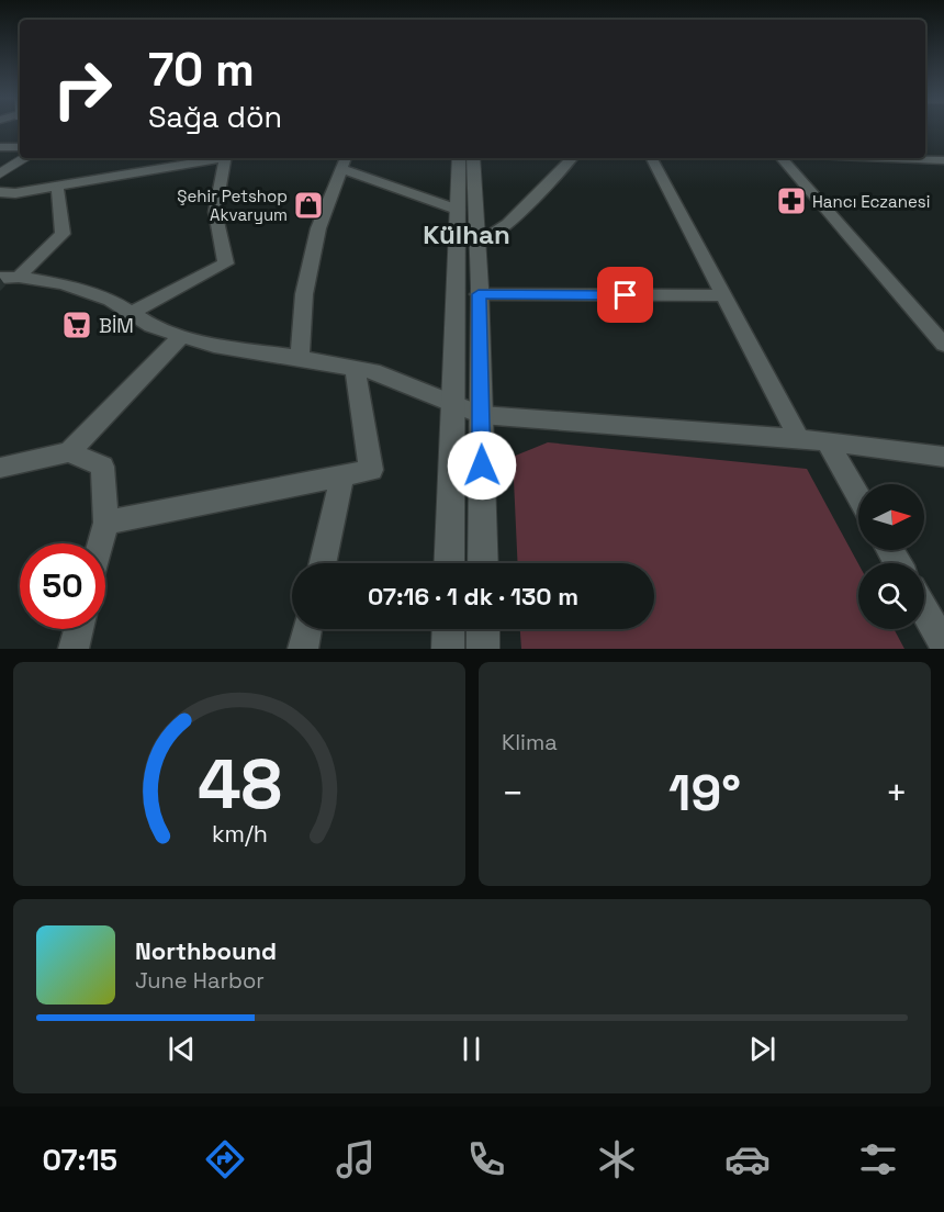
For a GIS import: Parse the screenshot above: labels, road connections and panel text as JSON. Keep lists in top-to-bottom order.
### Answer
{
  "districts": ["Külhan"],
  "places": {
    "pharmacy": ["Hancı Eczanesi"],
    "shop": ["Şehir Petshop Akvaryum"],
    "supermarket": ["BİM"]
  },
  "north": "right",
  "page": {
    "turn": ["70 m", "Sağa dön"],
    "limit": "50",
    "trip": "07:16 · 1 dk · 130 m",
    "tile": "Klima",
    "heat": ["−", "19°", "+"],
    "song": ["Northbound", "June Harbor"],
    "tabs": "07:15",
    "gauge": ["48", "km/h"]
  }
}
